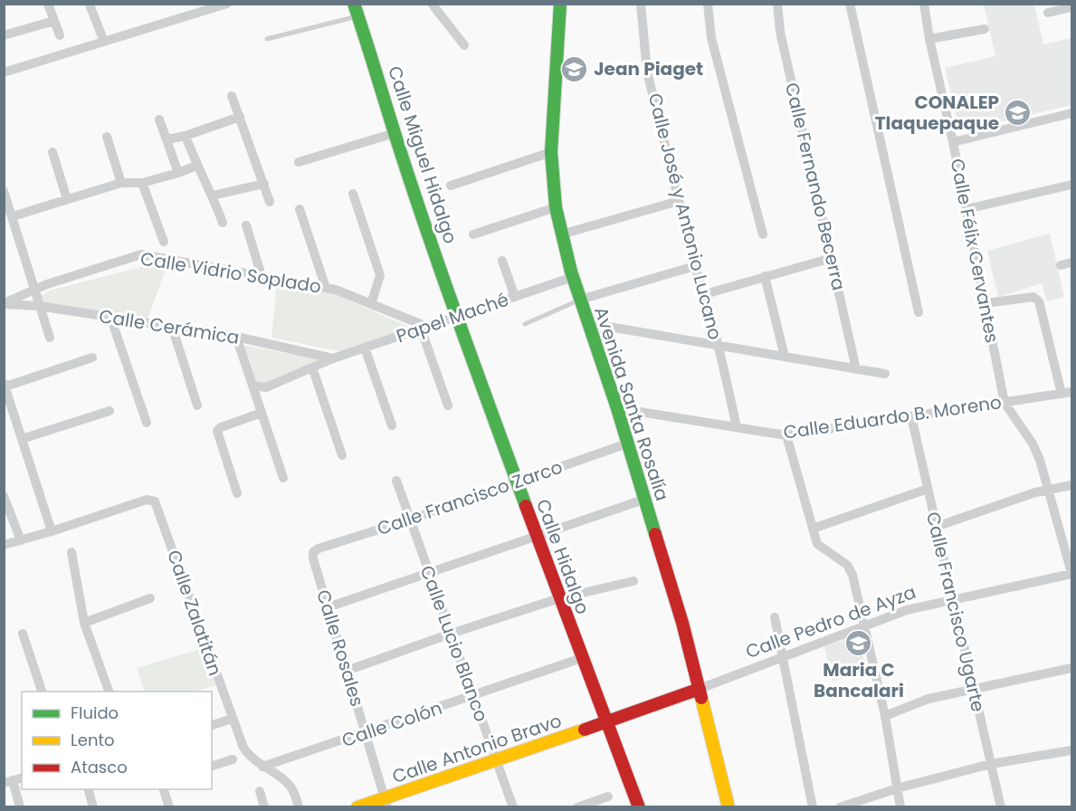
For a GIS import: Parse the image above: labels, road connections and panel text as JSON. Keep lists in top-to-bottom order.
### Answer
{
  "streets": {
    "street": [
      "Calle Miguel Hidalgo",
      "Calle Fernando Becerra",
      "Calle José y Antonio Lucano",
      "Calle Félix Cervantes",
      "Calle Vidrio Soplado",
      "Papel Maché",
      "Calle Cerámica",
      "Avenida Santa Rosalía",
      "Calle Eduardo B. Moreno",
      "Calle Francisco Zarco",
      "Calle Hidalgo",
      "Calle Francisco Ugarte",
      "Calle Zalatitán",
      "Calle Pedro de Ayza",
      "Calle Lucio Blanco",
      "Calle Rosales",
      "Calle Colón",
      "Calle Antonio Bravo"
    ]
  },
  "crossings": [
    ["Calle Miguel Hidalgo", "Papel Maché"],
    ["Calle Miguel Hidalgo", "Calle Hidalgo"],
    ["Calle José y Antonio Lucano", "Calle Eduardo B. Moreno"],
    ["Calle Félix Cervantes", "Calle Eduardo B. Moreno"],
    ["Calle Vidrio Soplado", "Papel Maché"],
    ["Calle Vidrio Soplado", "Calle Cerámica"],
    ["Papel Maché", "Calle Cerámica"],
    ["Papel Maché", "Avenida Santa Rosalía"],
    ["Papel Maché", "Calle Hidalgo"],
    ["Avenida Santa Rosalía", "Calle Eduardo B. Moreno"],
    ["Avenida Santa Rosalía", "Calle Francisco Zarco"],
    ["Avenida Santa Rosalía", "Calle Pedro de Ayza"],
    ["Calle Eduardo B. Moreno", "Calle Francisco Ugarte"],
    ["Calle Francisco Zarco", "Calle Hidalgo"],
    ["Calle Francisco Zarco", "Calle Lucio Blanco"],
    ["Calle Francisco Zarco", "Calle Rosales"],
    ["Calle Hidalgo", "Calle Pedro de Ayza"],
    ["Calle Hidalgo", "Calle Colón"],
    ["Calle Hidalgo", "Calle Antonio Bravo"],
    ["Calle Francisco Ugarte", "Calle Pedro de Ayza"],
    ["Calle Zalatitán", "Calle Colón"],
    ["Calle Pedro de Ayza", "Calle Antonio Bravo"],
    ["Calle Lucio Blanco", "Calle Colón"],
    ["Calle Lucio Blanco", "Calle Antonio Bravo"],
    ["Calle Rosales", "Calle Colón"],
    ["Calle Rosales", "Calle Antonio Bravo"]
  ],
  "places": {
    "school or university": ["Jean Piaget", "CONALEP Tlaquepaque", "Maria C Bancalari"]
  },
  "legend": ["Fluido", "Lento", "Atasco"]
}
